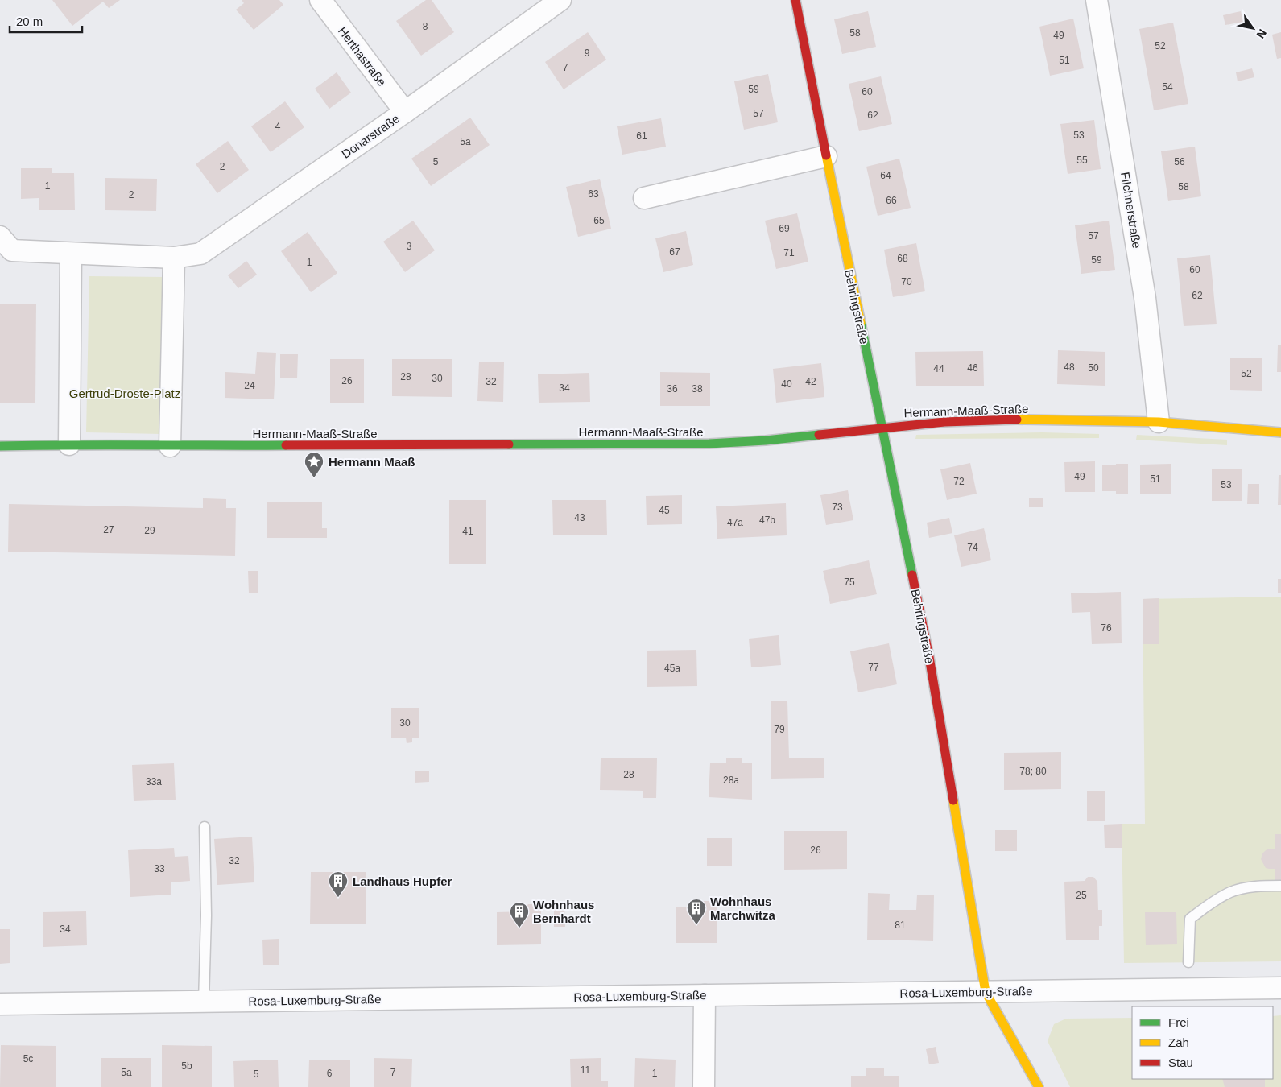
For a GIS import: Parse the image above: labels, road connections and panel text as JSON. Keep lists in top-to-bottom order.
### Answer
{
  "streets": {
    "street": [
      "Herthastraße",
      "Donarstraße",
      "Filchnerstraße",
      "Behringstraße",
      "Hermann-Maaß-Straße",
      "Rosa-Luxemburg-Straße"
    ]
  },
  "crossings": [
    ["Herthastraße", "Donarstraße"],
    ["Filchnerstraße", "Hermann-Maaß-Straße"],
    ["Behringstraße", "Hermann-Maaß-Straße"],
    ["Behringstraße", "Rosa-Luxemburg-Straße"]
  ],
  "parks": ["Gertrud-Droste-Platz"],
  "places": {
    "place": ["Hermann Maaß"],
    "building": ["Landhaus Hupfer", "Wohnhaus Marchwitza", "Wohnhaus Bernhardt"]
  },
  "house_numbers": [
    "8",
    "58",
    "49",
    "52",
    "9",
    "51",
    "7",
    "54",
    "59",
    "60",
    "57",
    "62",
    "4",
    "53",
    "61",
    "5a",
    "55",
    "5",
    "56",
    "2",
    "64",
    "1",
    "58",
    "63",
    "2",
    "66",
    "65",
    "69",
    "57",
    "3",
    "67",
    "71",
    "68",
    "59",
    "1",
    "60",
    "70",
    "62",
    "48",
    "46",
    "50",
    "44",
    "52",
    "28",
    "30",
    "26",
    "32",
    "42",
    "40",
    "24",
    "34",
    "36",
    "38",
    "49",
    "51",
    "72",
    "53",
    "73",
    "45",
    "43",
    "47b",
    "47a",
    "27",
    "29",
    "41",
    "74",
    "75",
    "76",
    "77",
    "45a",
    "30",
    "79",
    "78; 80",
    "28",
    "28a",
    "33a",
    "26",
    "32",
    "33",
    "25",
    "81",
    "34",
    "5c",
    "5b",
    "11",
    "5a",
    "7",
    "6",
    "1",
    "5"
  ],
  "legend": ["Frei", "Zäh", "Stau"],
  "scale_bar": "20 m",
  "north": "bottom right"
}
